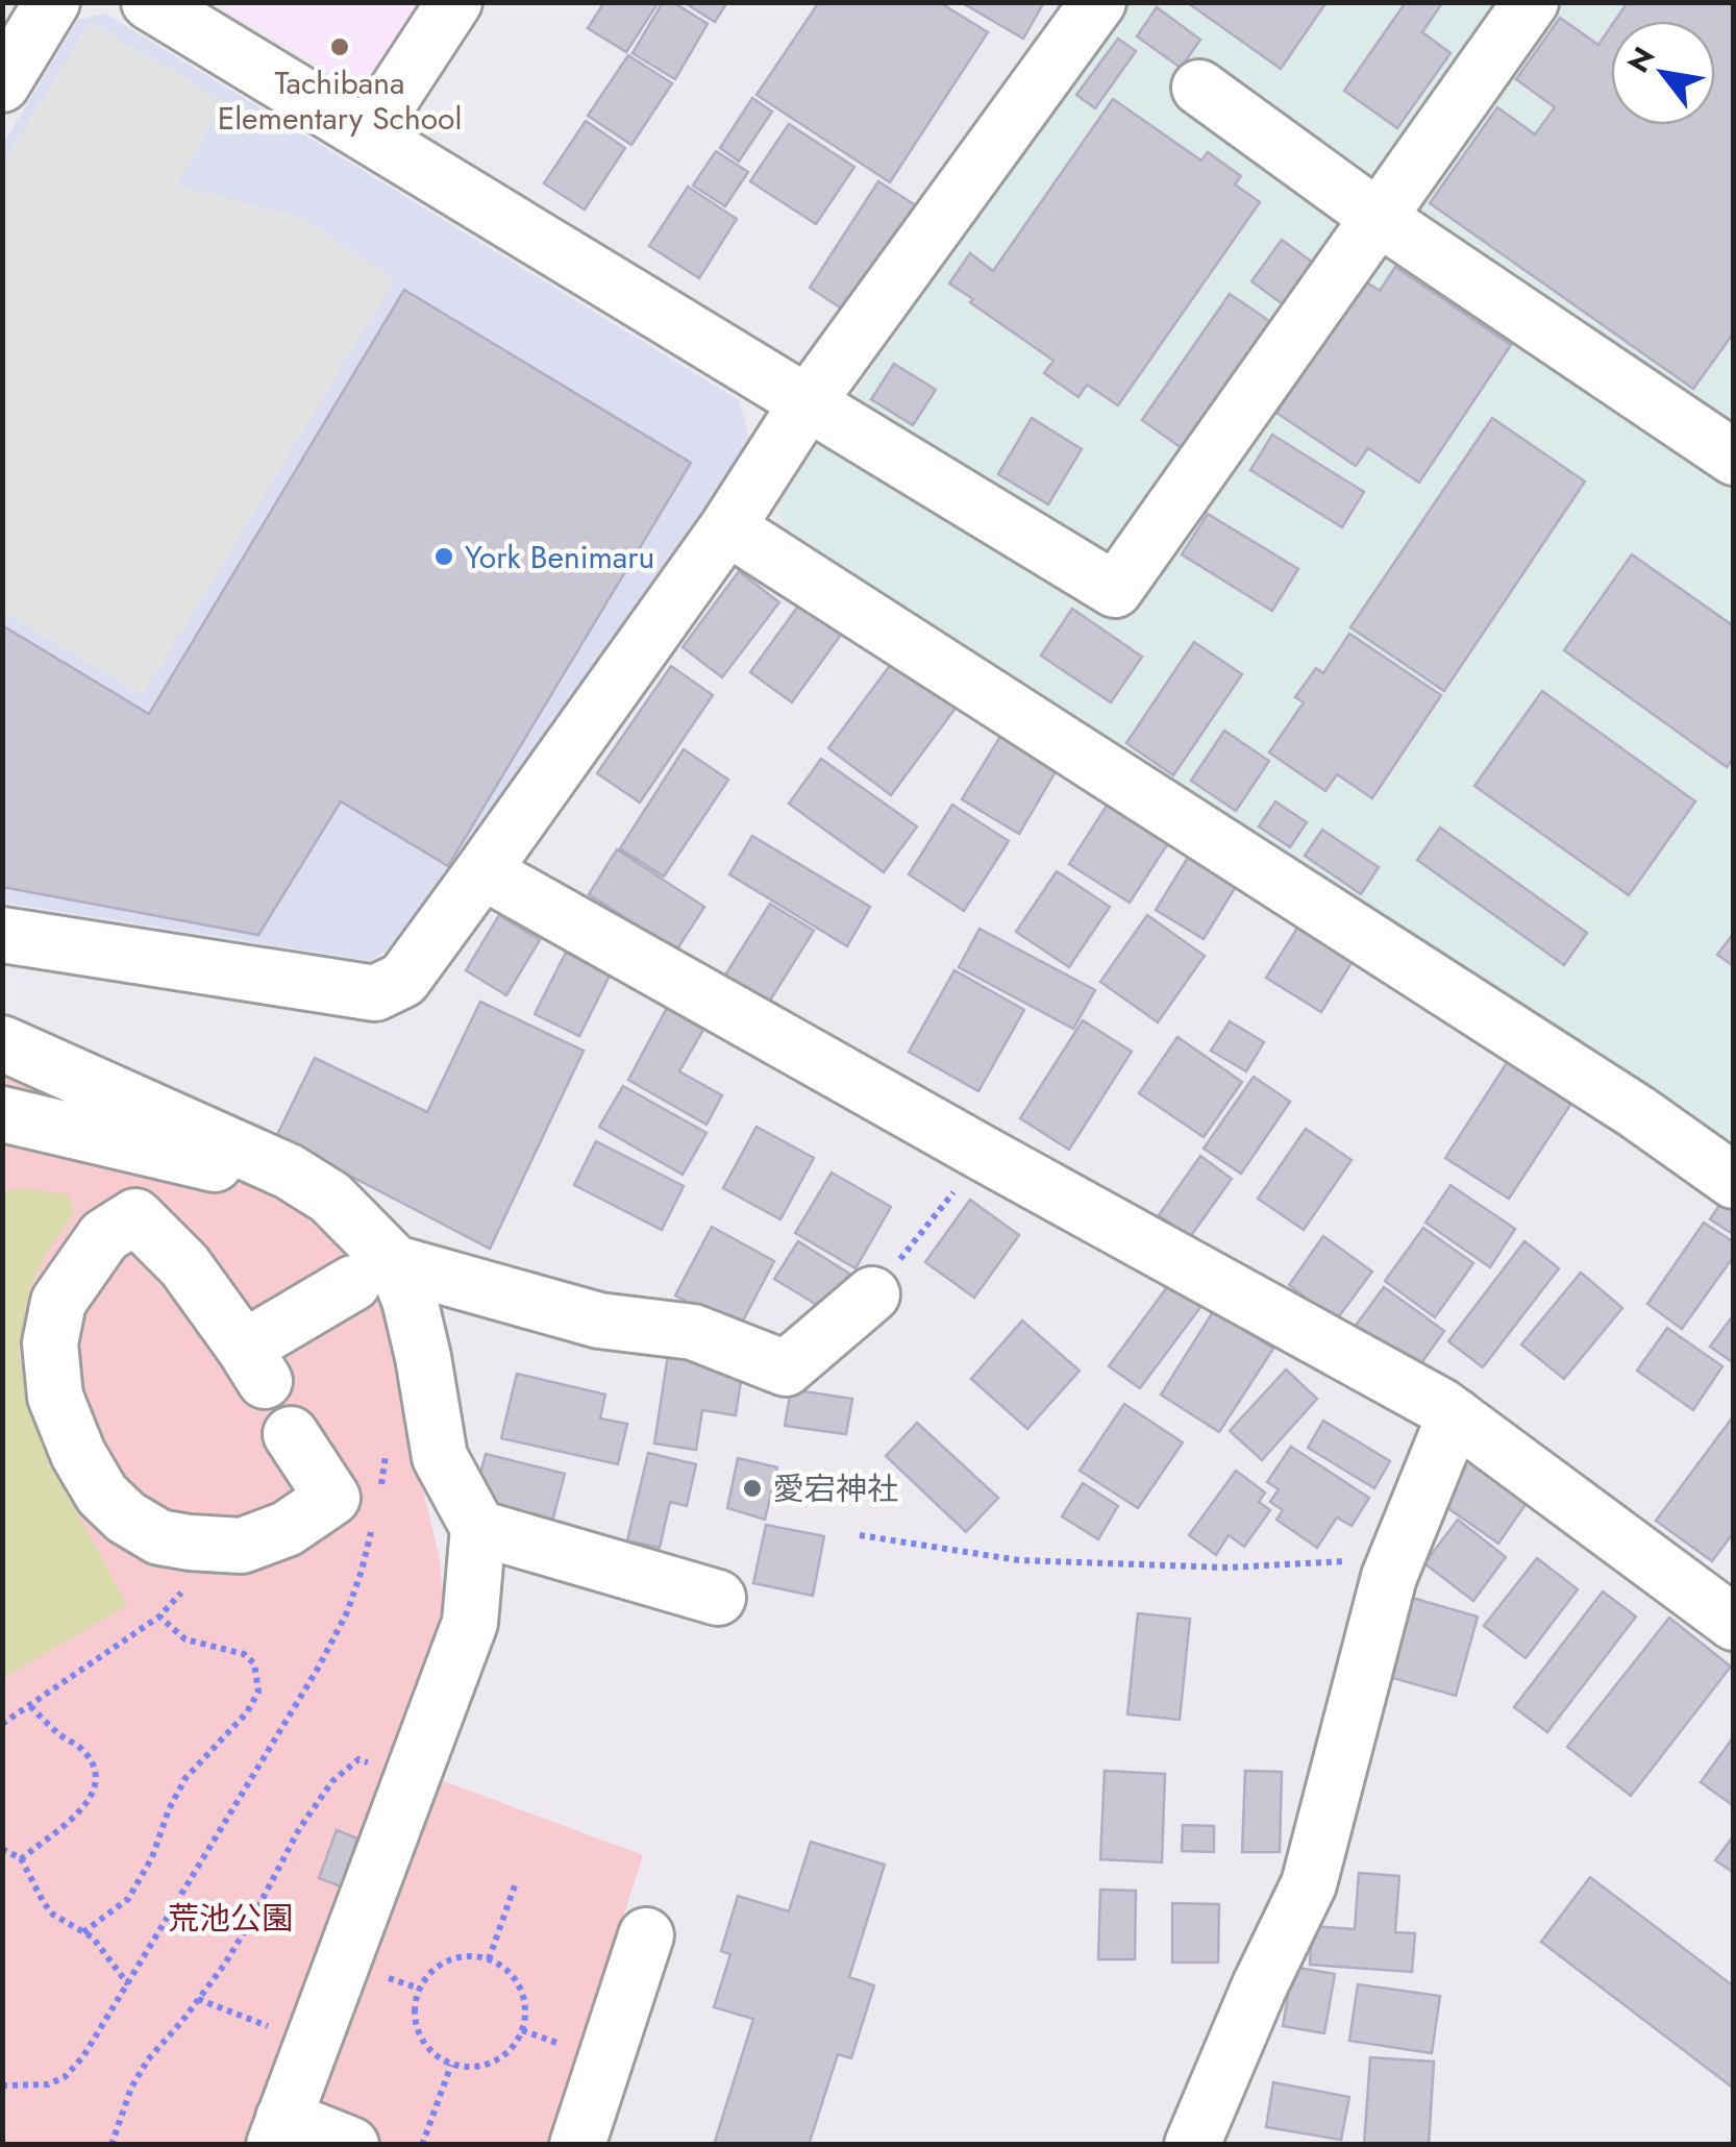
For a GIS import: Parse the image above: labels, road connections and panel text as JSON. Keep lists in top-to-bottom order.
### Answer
{
  "parks": ["荒池公園"],
  "places": ["Tachibana Elementary School", "York Benimaru", "愛宕神社"],
  "north": "top left"
}
